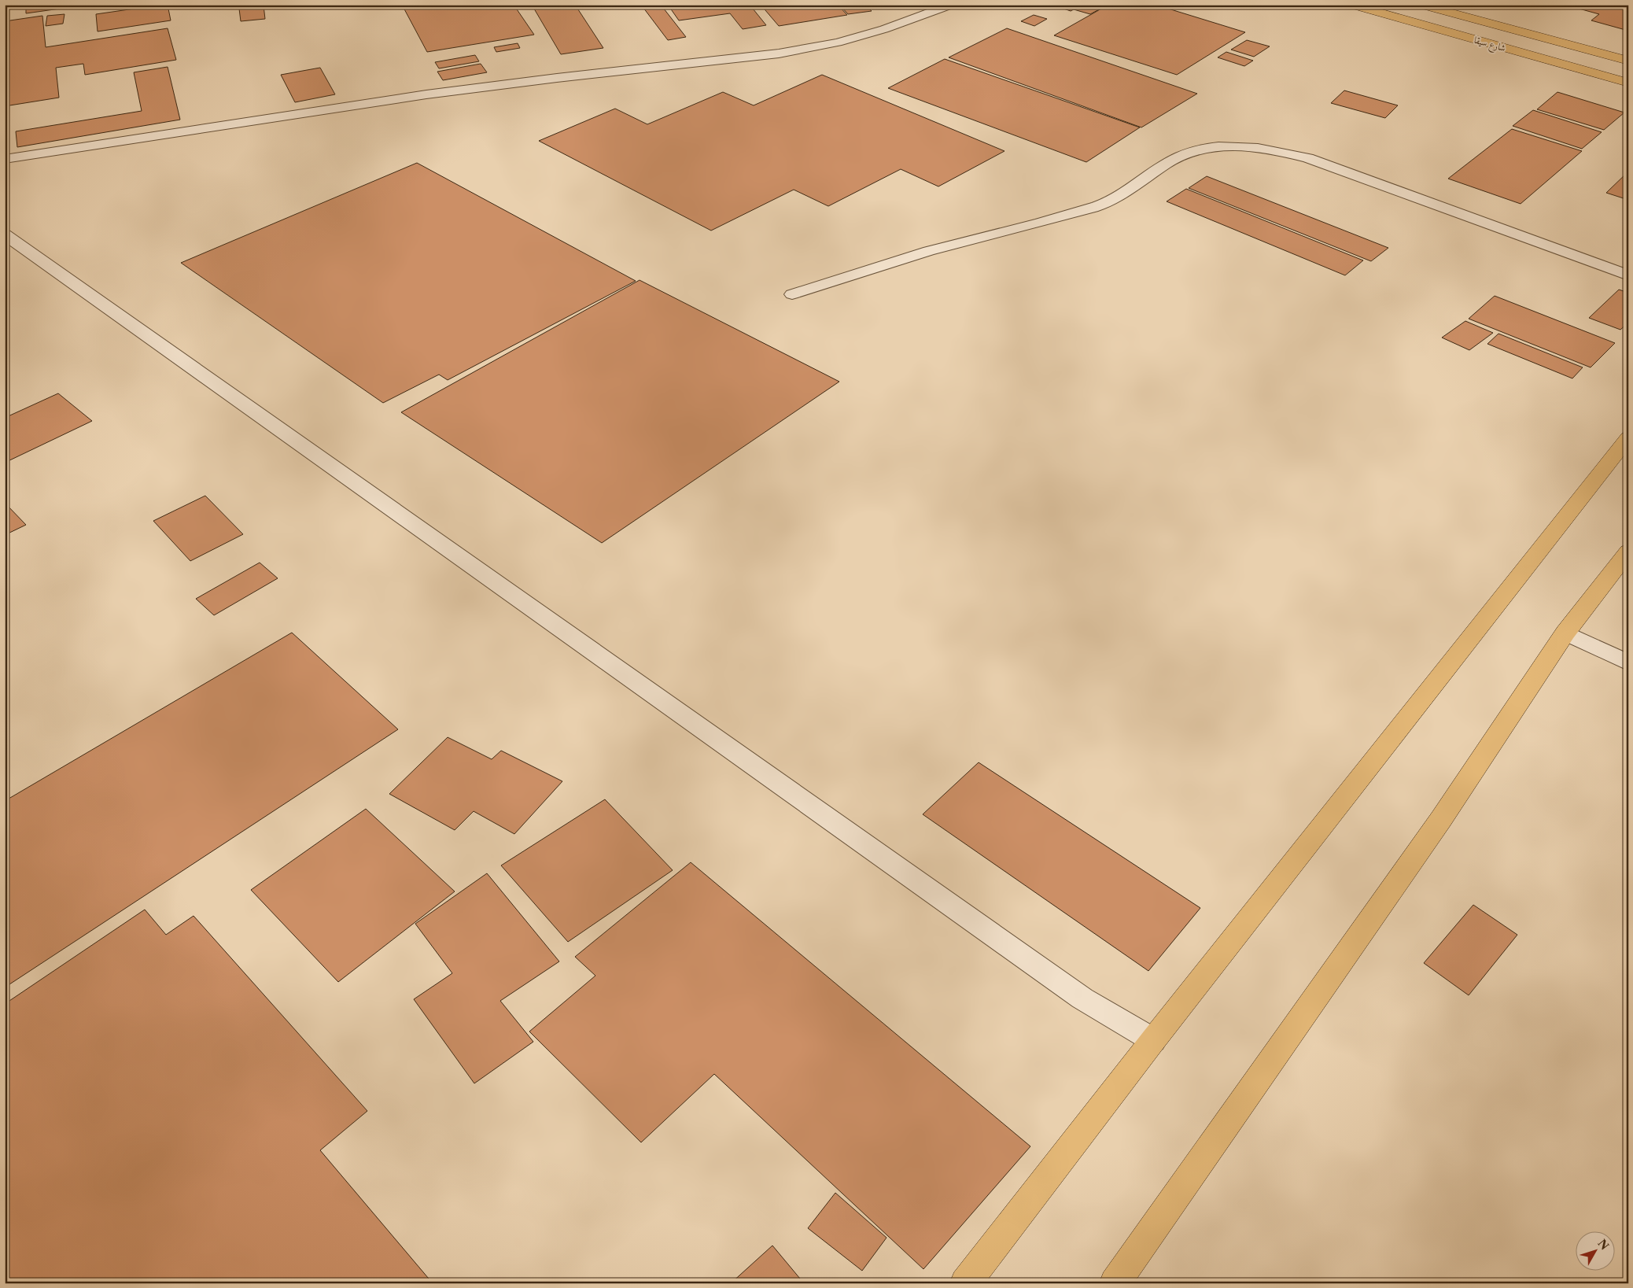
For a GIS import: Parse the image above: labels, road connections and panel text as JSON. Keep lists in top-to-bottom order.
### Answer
{
  "streets": {
    "main road": ["شارع سيقا"]
  },
  "north": "top right"
}
